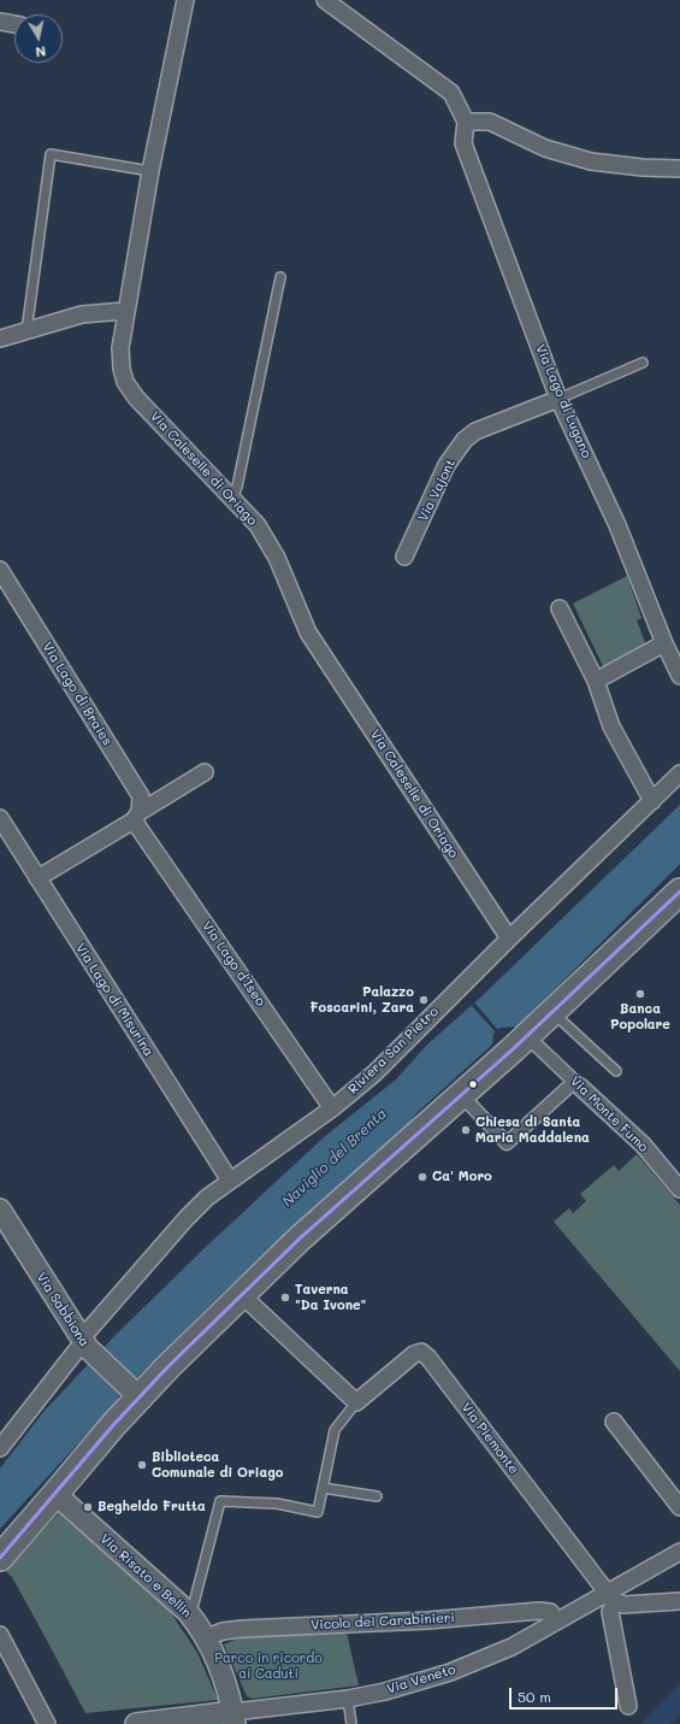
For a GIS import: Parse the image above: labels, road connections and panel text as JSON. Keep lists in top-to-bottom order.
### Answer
{
  "streets": {
    "street": [
      "Via Lago di Lugano",
      "Via Caleselle di Oriago",
      "Via Vajont",
      "Via Lago di Braies",
      "Via Lago d'Iseo",
      "Via Lago di Misurina",
      "Riviera San Pietro",
      "Via Monte Fumo",
      "Via Sabbiona",
      "Via Piemonte",
      "Via Risato e Bellin",
      "Vicolo dei Carabinieri",
      "Via Veneto"
    ]
  },
  "crossings": [
    ["Via Lago di Lugano", "Via Vajont"],
    ["Via Caleselle di Oriago", "Riviera San Pietro"],
    ["Via Lago di Braies", "Via Lago d'Iseo"],
    ["Via Lago d'Iseo", "Riviera San Pietro"],
    ["Via Lago di Misurina", "Riviera San Pietro"],
    ["Riviera San Pietro", "Via Sabbiona"],
    ["Via Piemonte", "Via Veneto"],
    ["Via Risato e Bellin", "Vicolo dei Carabinieri"],
    ["Via Risato e Bellin", "Via Veneto"],
    ["Vicolo dei Carabinieri", "Via Veneto"]
  ],
  "water": ["Naviglio del Brenta"],
  "parks": ["Parco in ricordo ai Caduti"],
  "places": [
    "Banca Popolare",
    "Palazzo Foscarini, Zara",
    "Chiesa di Santa Maria Maddalena",
    "Ca' Moro",
    "Taverna \"Da Ivone\"",
    "Biblioteca Comunale di Oriago",
    "Begheldo Frutta"
  ],
  "scale_bar": "50 m",
  "north": "bottom"
}
